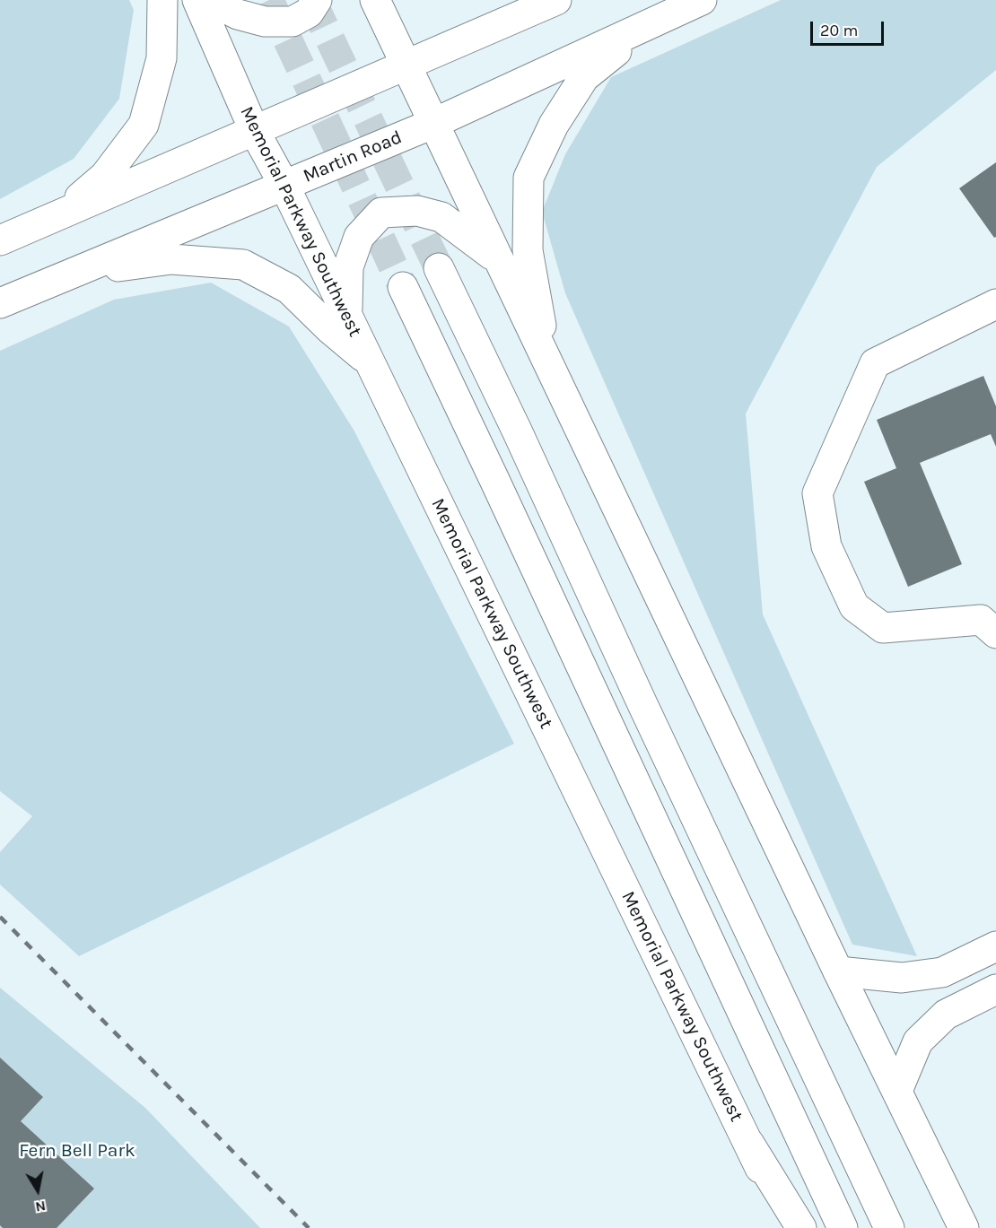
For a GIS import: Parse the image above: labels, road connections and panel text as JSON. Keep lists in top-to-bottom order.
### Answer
{
  "streets": {
    "main road": ["Martin Road", "Memorial Parkway Southwest"]
  },
  "crossings": [
    ["Martin Road", "Memorial Parkway Southwest"]
  ],
  "parks": ["Fern Bell Park"],
  "scale_bar": "20 m",
  "north": "bottom"
}
